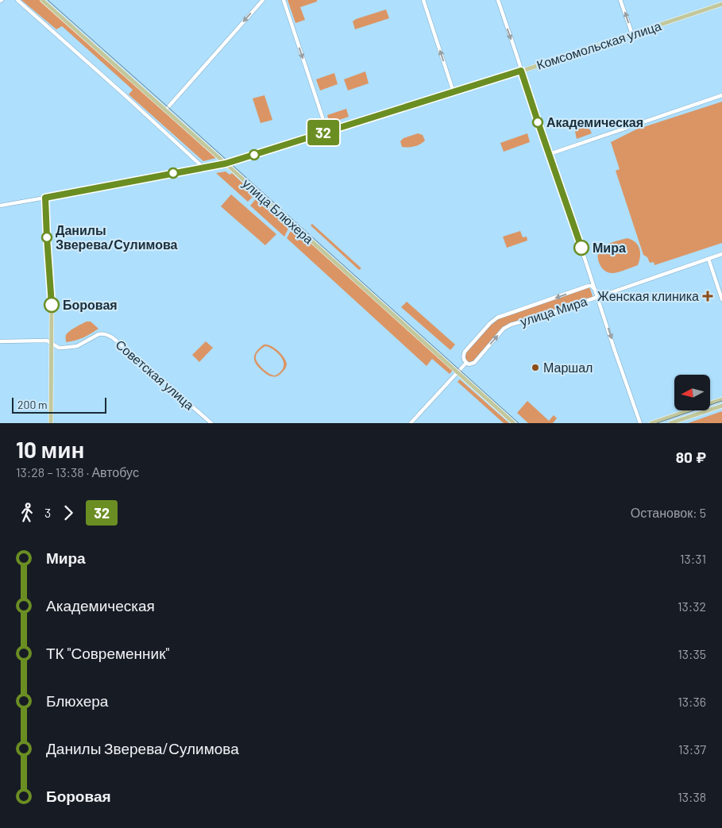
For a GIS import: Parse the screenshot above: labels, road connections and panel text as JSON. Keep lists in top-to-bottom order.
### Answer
{
  "streets": {
    "main road": ["Комсомольская улица", "улица Блюхера"],
    "street": ["улица Мира", "Советская улица"]
  },
  "crossings": [
    ["Комсомольская улица", "улица Блюхера"],
    ["улица Блюхера", "улица Мира"]
  ],
  "places": {
    "other": [
      "Академическая",
      "Данилы Зверева/Сулимова",
      "Мира",
      "Боровая",
      "Маршал"
    ],
    "health": ["Женская клиника"]
  },
  "lines": ["bus line 32"],
  "scale_bar": "200 m",
  "north": "left",
  "page": {
    "on_map": "32",
    "scale": "200 m",
    "heading": ["10 мин", "13:28 – 13:38 · Автобус", "80 ₽"],
    "legs": ["3", "32", "Остановок: 5"],
    "list": [
      {
        "name": "Мира",
        "value": "13:31"
      },
      {
        "name": "Академическая",
        "value": "13:32"
      },
      {
        "name": "ТК \"Современник\"",
        "value": "13:35"
      },
      {
        "name": "Блюхера",
        "value": "13:36"
      },
      {
        "name": "Данилы Зверева/Сулимова",
        "value": "13:37"
      },
      {
        "name": "Боровая",
        "value": "13:38"
      }
    ]
  }
}
